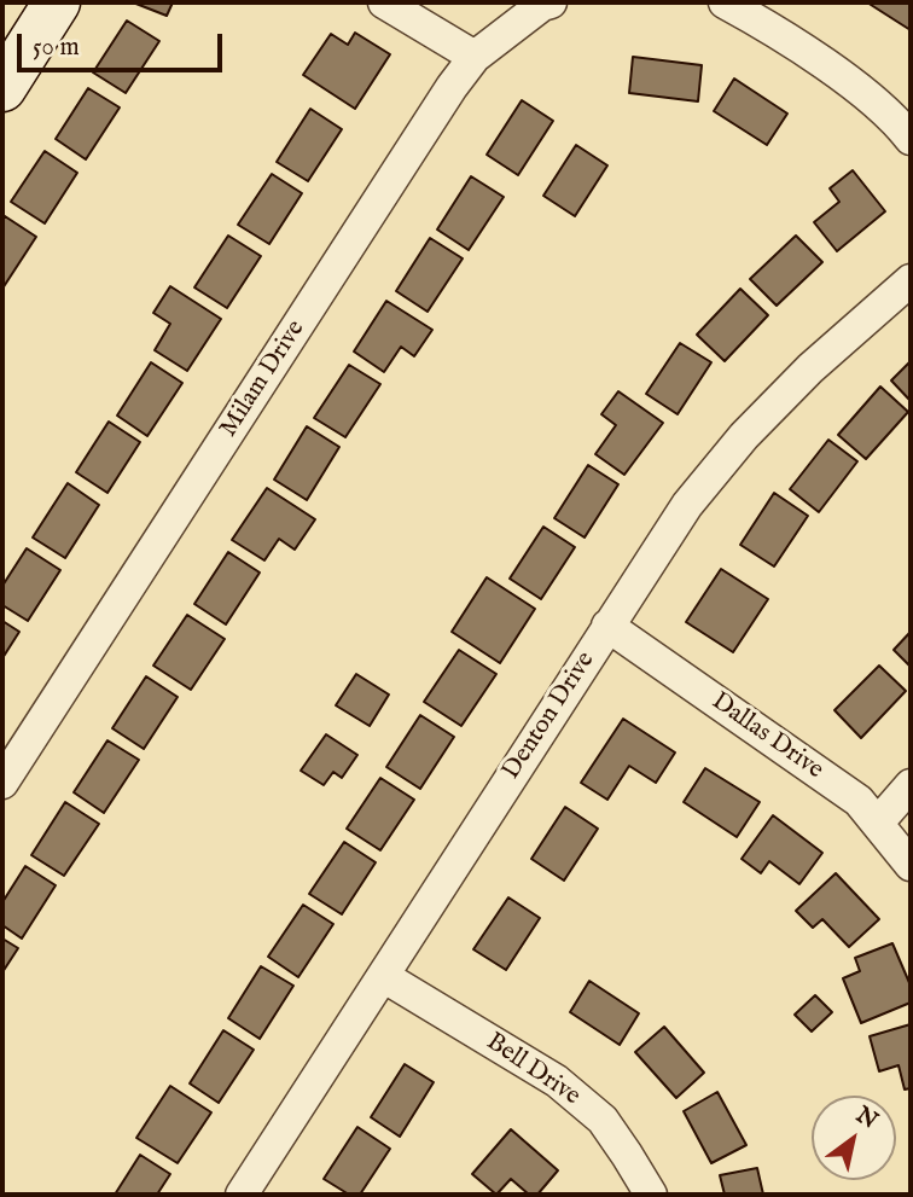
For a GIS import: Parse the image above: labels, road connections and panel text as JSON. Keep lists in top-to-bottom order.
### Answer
{
  "streets": {
    "street": [
      "Milam Drive",
      "Denton Drive",
      "Dallas Drive",
      "Bell Drive"
    ]
  },
  "crossings": [
    ["Denton Drive", "Dallas Drive"],
    ["Denton Drive", "Bell Drive"]
  ],
  "scale_bar": "50 m",
  "north": "top right"
}
